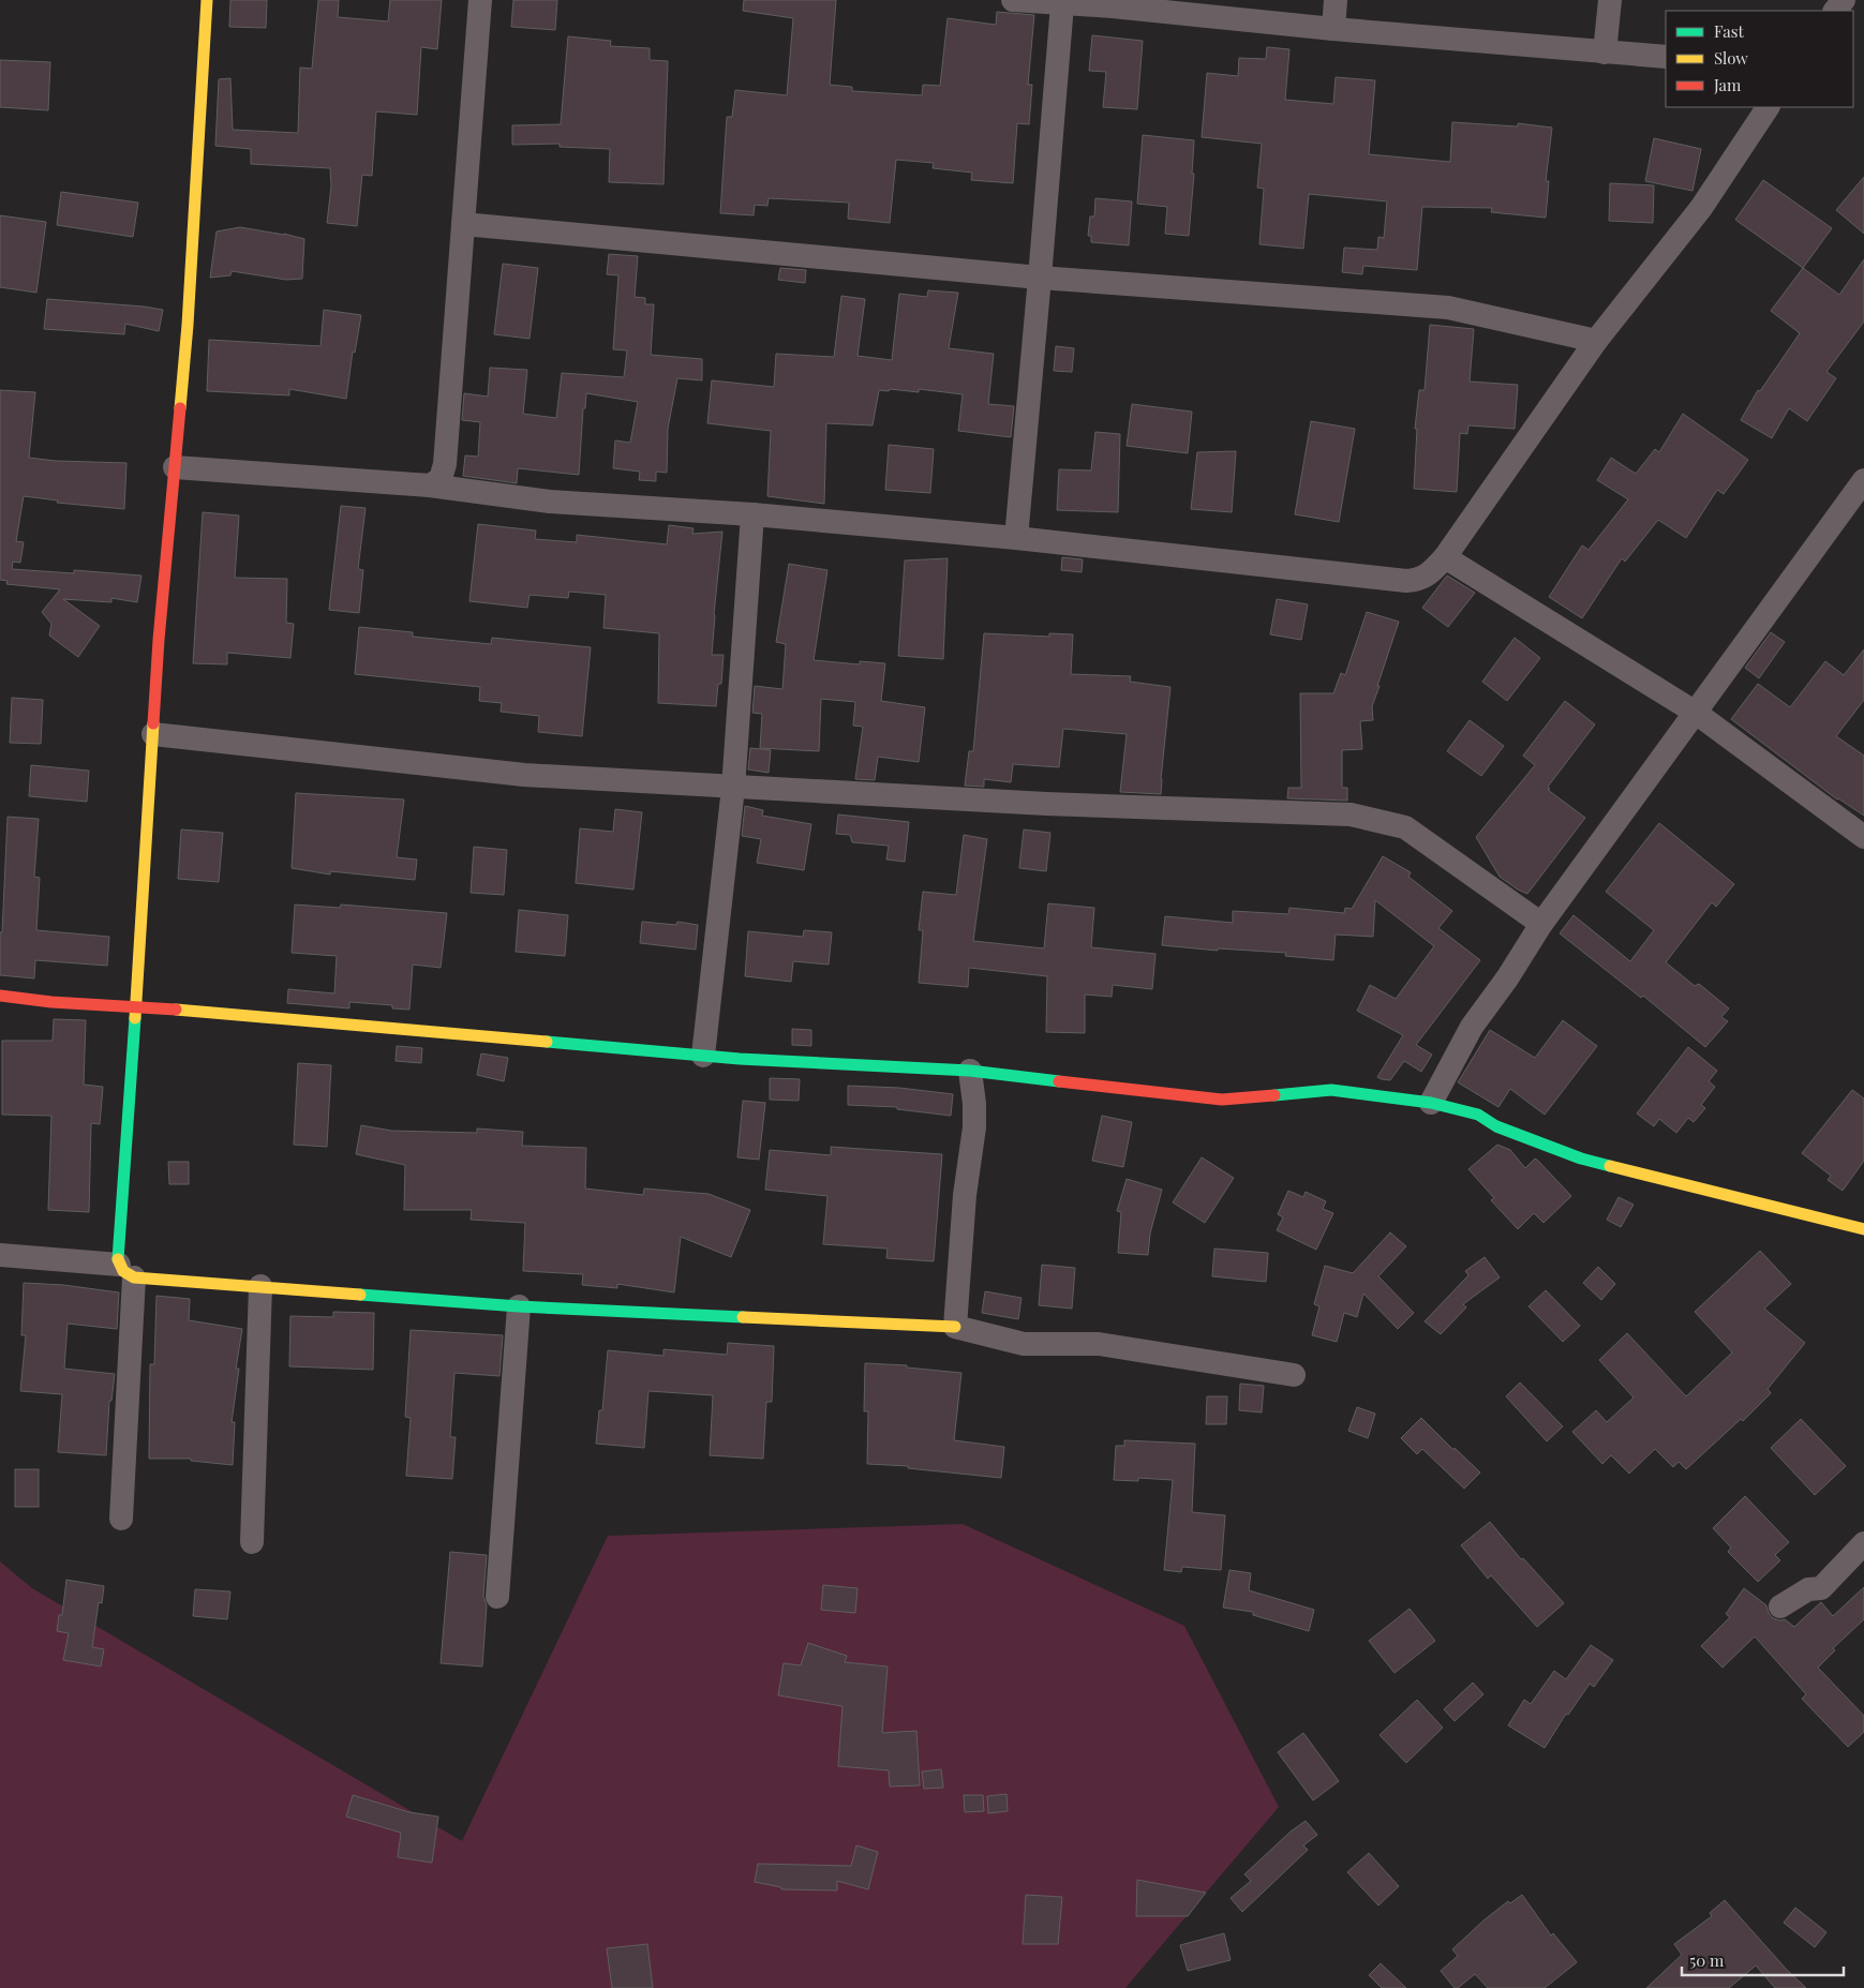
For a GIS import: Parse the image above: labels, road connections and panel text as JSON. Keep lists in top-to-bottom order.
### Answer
{
  "legend": ["Fast", "Slow", "Jam"],
  "scale_bar": "50 m"
}
